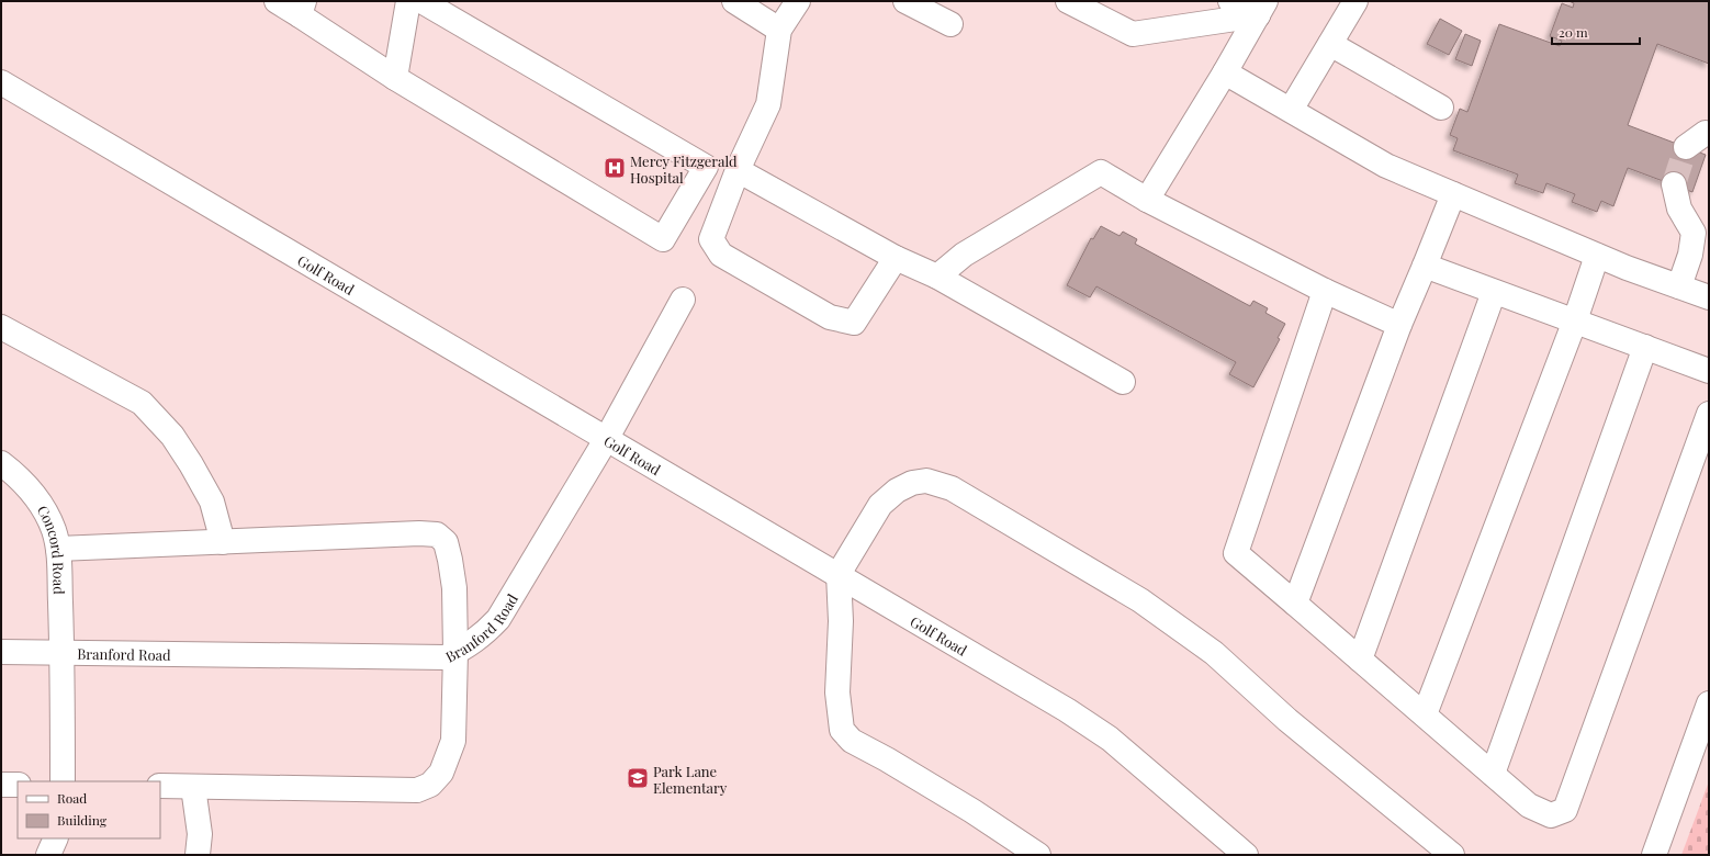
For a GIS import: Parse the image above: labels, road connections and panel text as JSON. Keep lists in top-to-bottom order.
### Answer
{
  "streets": {
    "street": ["Golf Road", "Concord Road", "Branford Road"]
  },
  "crossings": [
    ["Golf Road", "Branford Road"],
    ["Concord Road", "Branford Road"]
  ],
  "places": {
    "hospital": ["Mercy Fitzgerald Hospital"],
    "school or university": ["Park Lane Elementary"]
  },
  "legend": ["Road", "Building"],
  "scale_bar": "20 m"
}
